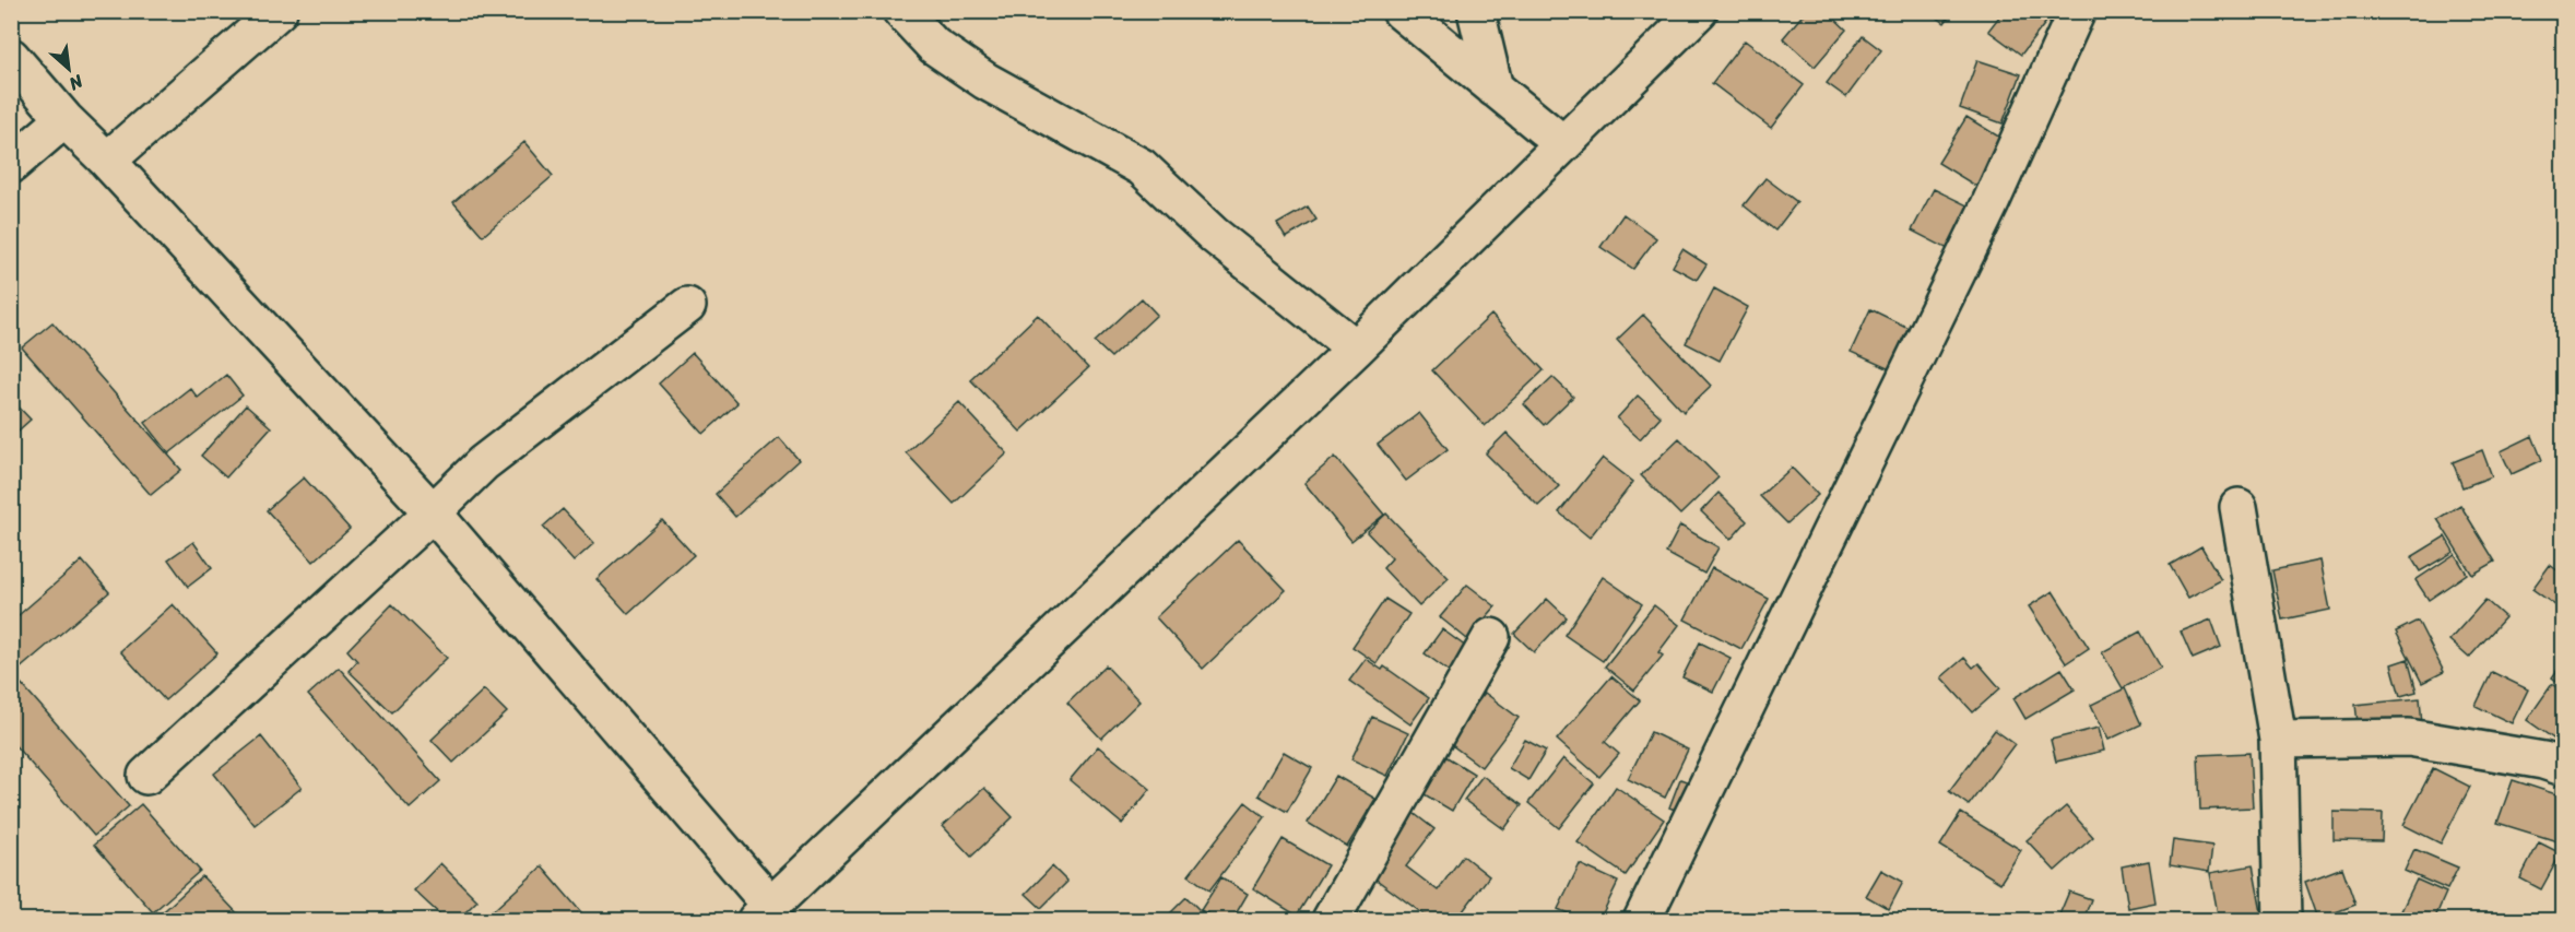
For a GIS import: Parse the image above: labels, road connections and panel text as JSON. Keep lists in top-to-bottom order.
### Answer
{
  "north": "bottom right"
}
